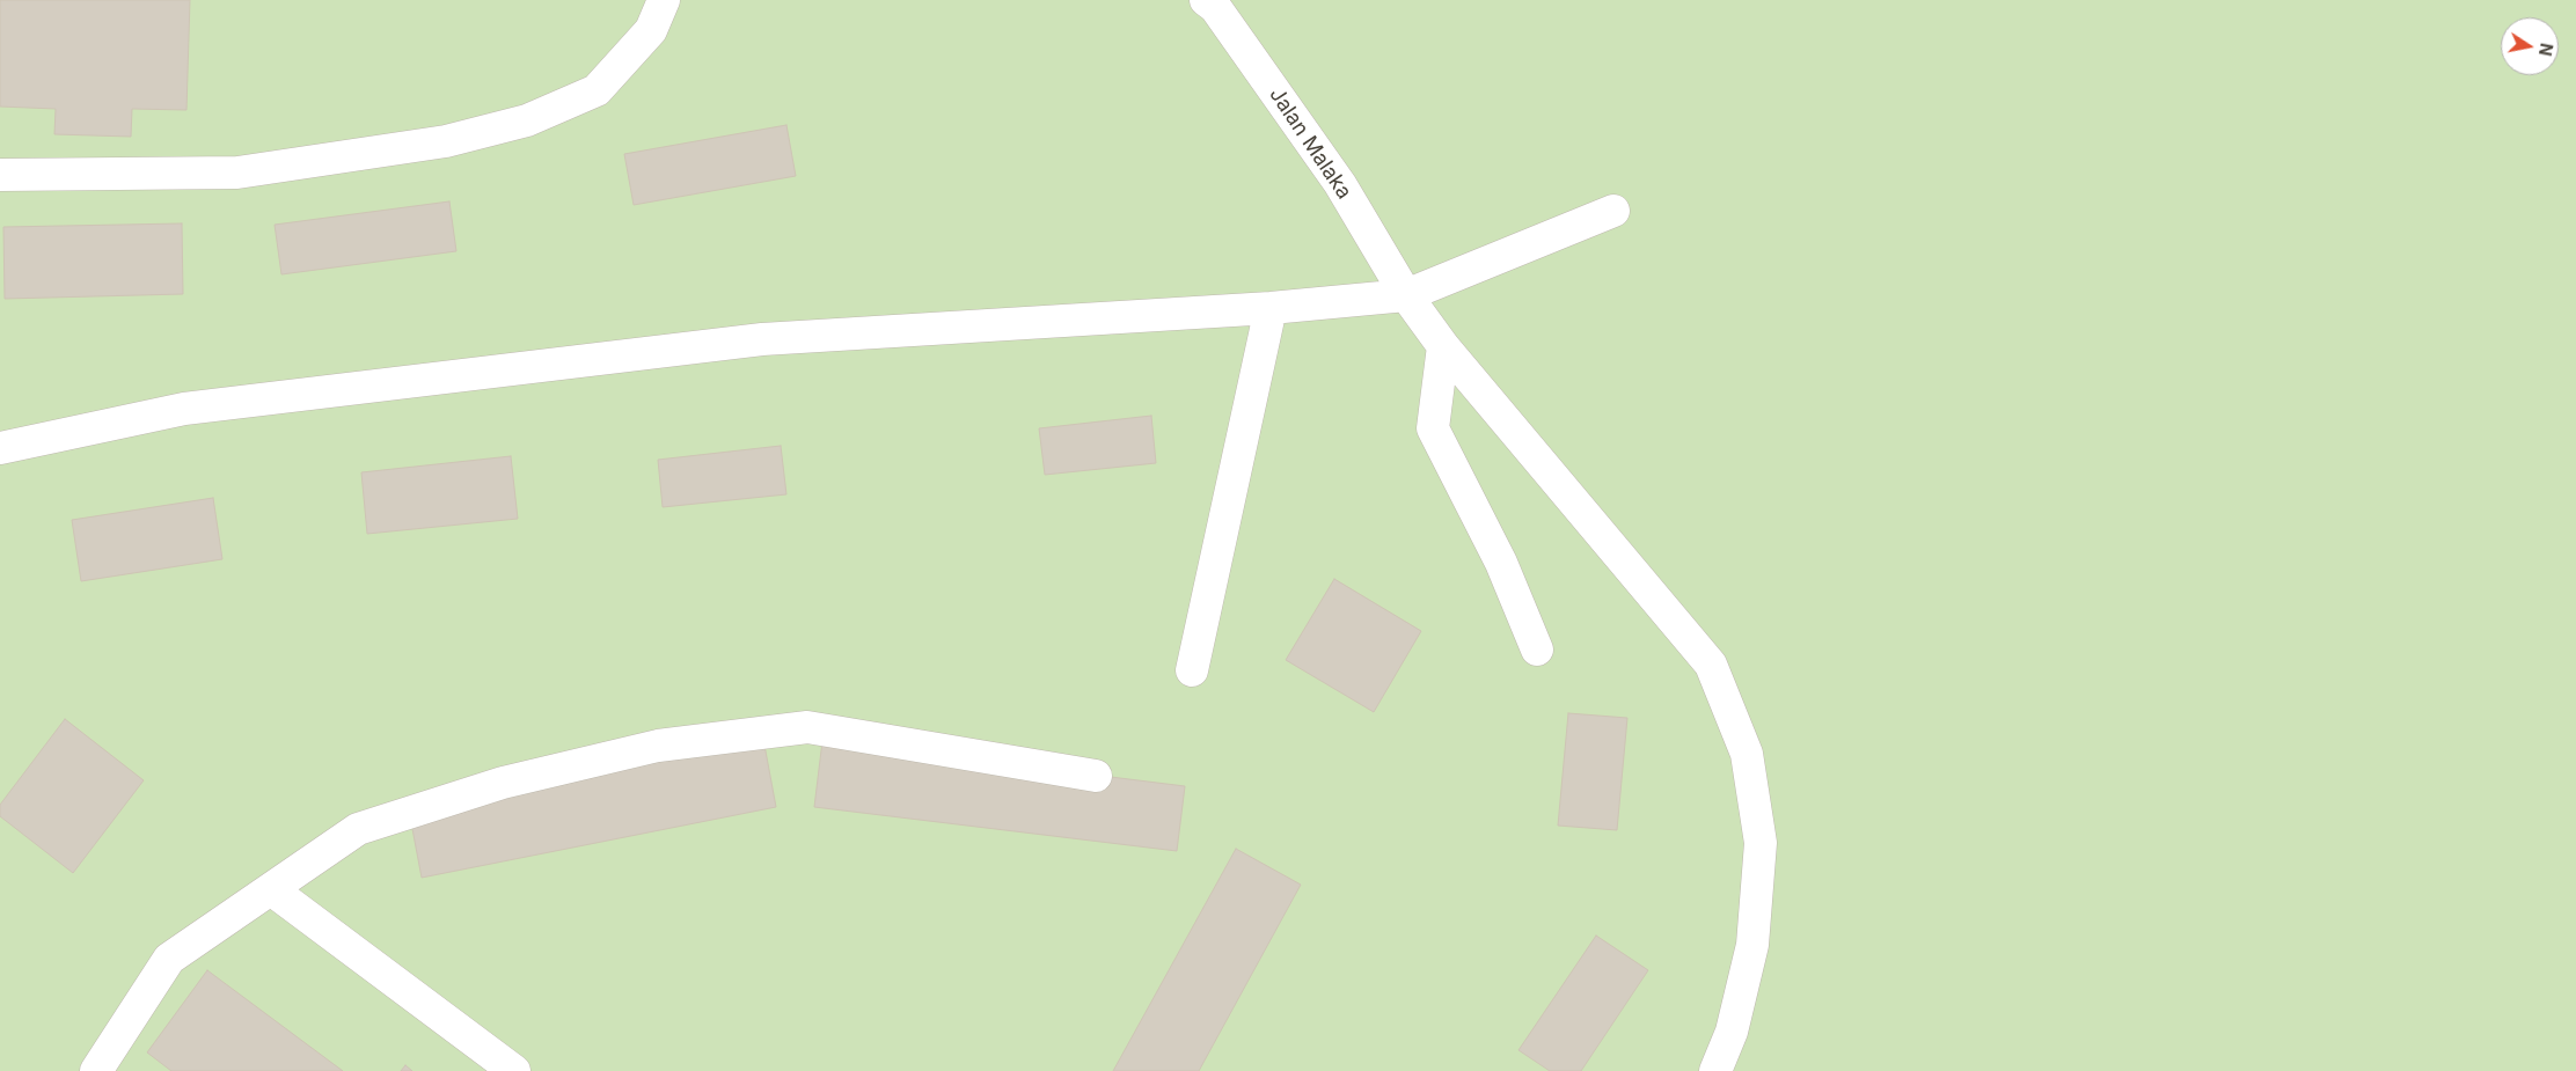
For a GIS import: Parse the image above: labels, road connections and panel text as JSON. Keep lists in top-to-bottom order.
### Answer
{
  "streets": {
    "street": ["Jalan Malaka"]
  },
  "north": "right"
}
